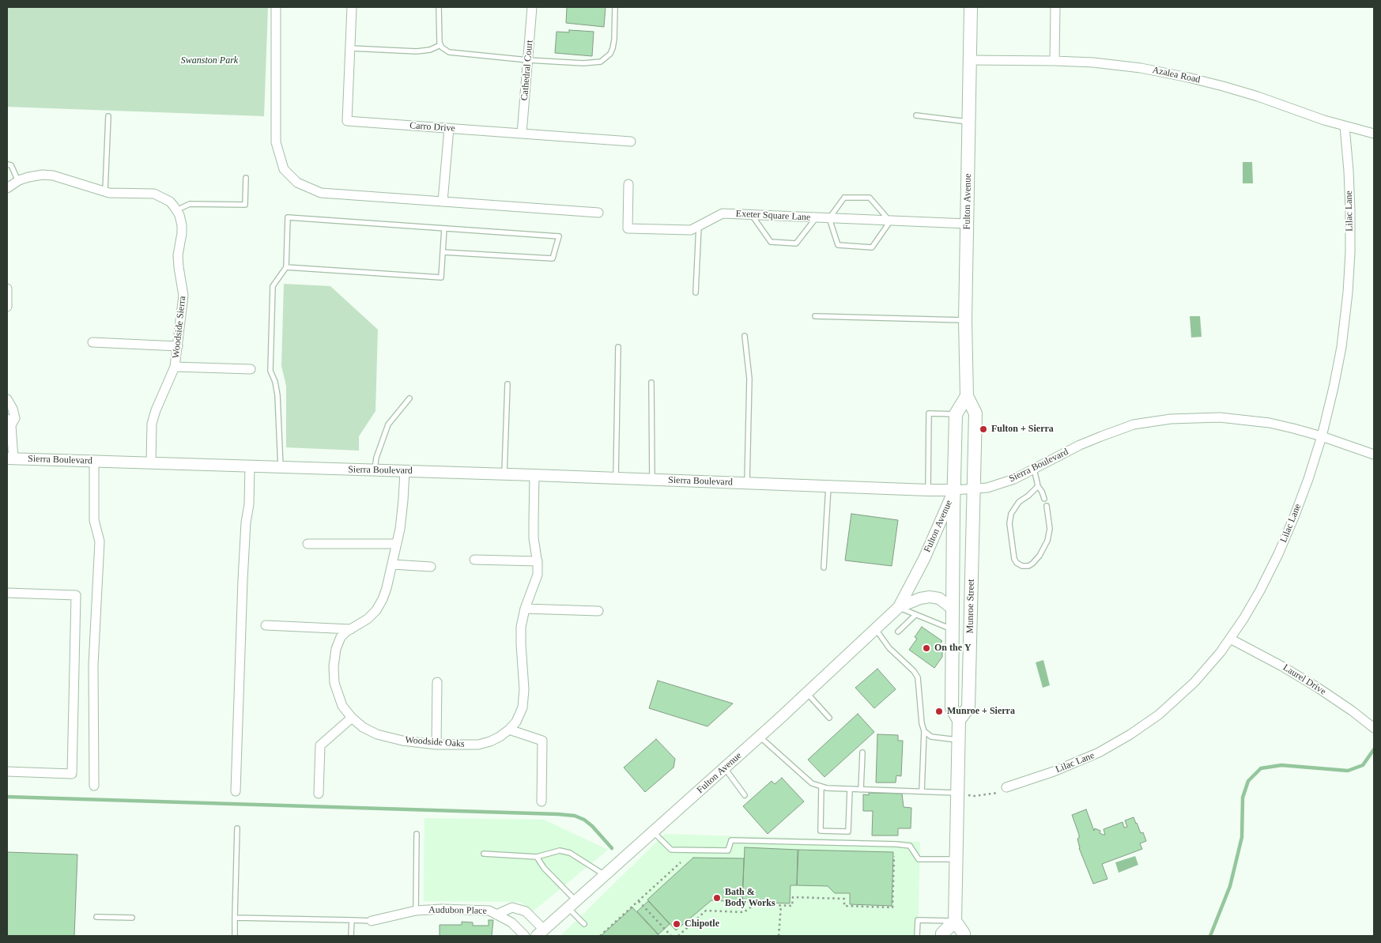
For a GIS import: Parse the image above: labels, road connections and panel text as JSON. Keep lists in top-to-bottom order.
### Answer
{
  "streets": {
    "main road": ["Fulton Avenue", "Munroe Street"],
    "street": [
      "Cathedral Court",
      "Azalea Road",
      "Carro Drive",
      "Lilac Lane",
      "Exeter Square Lane",
      "Woodside Sierra",
      "Sierra Boulevard",
      "Laurel Drive",
      "Woodside Oaks",
      "Audubon Place"
    ]
  },
  "crossings": [
    ["Cathedral Court", "Carro Drive"],
    ["Azalea Road", "Fulton Avenue"],
    ["Azalea Road", "Lilac Lane"],
    ["Fulton Avenue", "Exeter Square Lane"],
    ["Fulton Avenue", "Sierra Boulevard"],
    ["Fulton Avenue", "Munroe Street"],
    ["Fulton Avenue", "Audubon Place"],
    ["Lilac Lane", "Sierra Boulevard"],
    ["Lilac Lane", "Laurel Drive"],
    ["Woodside Sierra", "Sierra Boulevard"],
    ["Sierra Boulevard", "Munroe Street"],
    ["Sierra Boulevard", "Woodside Oaks"]
  ],
  "parks": ["Swanston Park"],
  "places": [
    "Fulton + Sierra",
    "On the Y",
    "Munroe + Sierra",
    "Bath & Body Works",
    "Chipotle"
  ]
}
